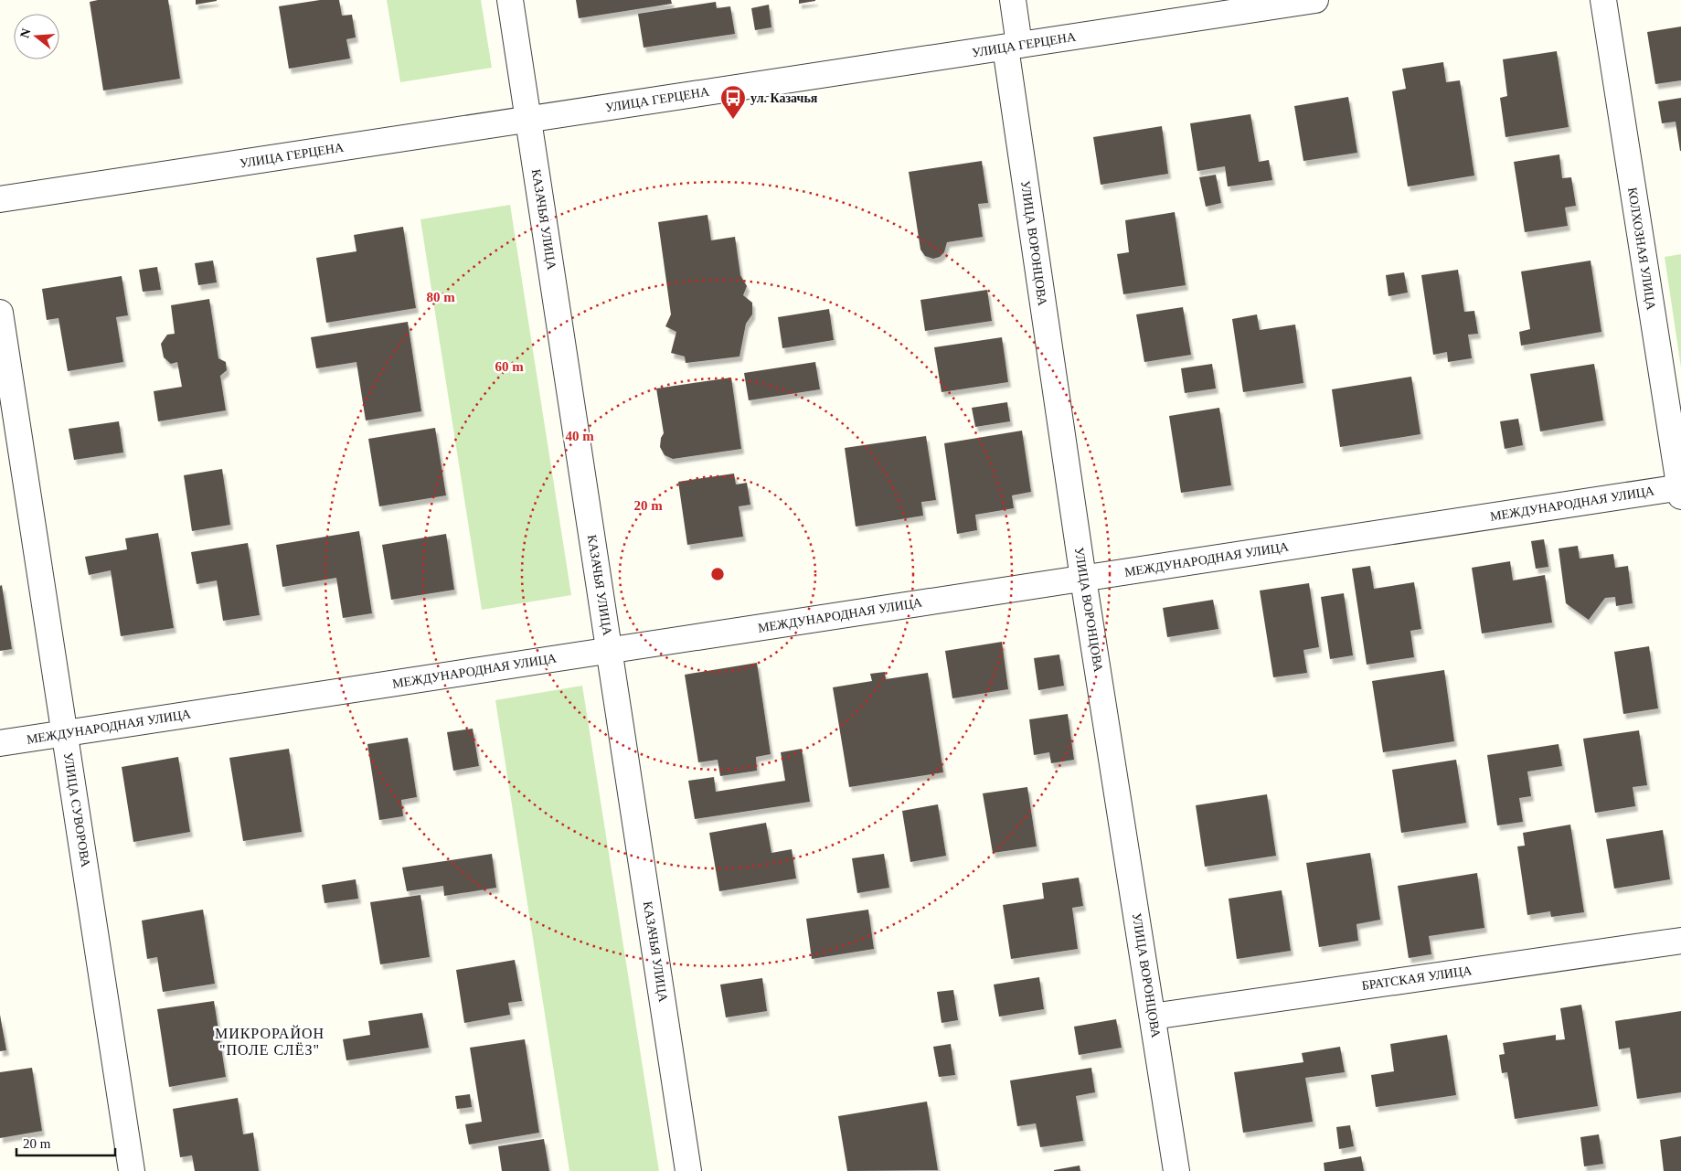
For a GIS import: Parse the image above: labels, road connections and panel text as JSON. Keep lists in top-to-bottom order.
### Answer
{
  "streets": {
    "street": [
      "УЛИЦА ГЕРЦЕНА",
      "КАЗАЧЬЯ УЛИЦА",
      "УЛИЦА ВОРОНЦОВА",
      "КОЛХОЗНАЯ УЛИЦА",
      "МЕЖДУНАРОДНАЯ УЛИЦА",
      "УЛИЦА СУВОРОВА",
      "БРАТСКАЯ УЛИЦА"
    ]
  },
  "crossings": [
    ["УЛИЦА ГЕРЦЕНА", "КАЗАЧЬЯ УЛИЦА"],
    ["УЛИЦА ГЕРЦЕНА", "УЛИЦА ВОРОНЦОВА"],
    ["КАЗАЧЬЯ УЛИЦА", "МЕЖДУНАРОДНАЯ УЛИЦА"],
    ["УЛИЦА ВОРОНЦОВА", "МЕЖДУНАРОДНАЯ УЛИЦА"],
    ["УЛИЦА ВОРОНЦОВА", "БРАТСКАЯ УЛИЦА"],
    ["КОЛХОЗНАЯ УЛИЦА", "МЕЖДУНАРОДНАЯ УЛИЦА"],
    ["МЕЖДУНАРОДНАЯ УЛИЦА", "УЛИЦА СУВОРОВА"]
  ],
  "districts": ["МИКРОРАЙОН \"ПОЛЕ СЛЁЗ\""],
  "places": {
    "bus stop": ["ул. Казачья"]
  },
  "scale_bar": "20 m",
  "north": "left",
  "rings": [
    "80 m",
    "60 m",
    "40 m",
    "20 m"
  ]
}
